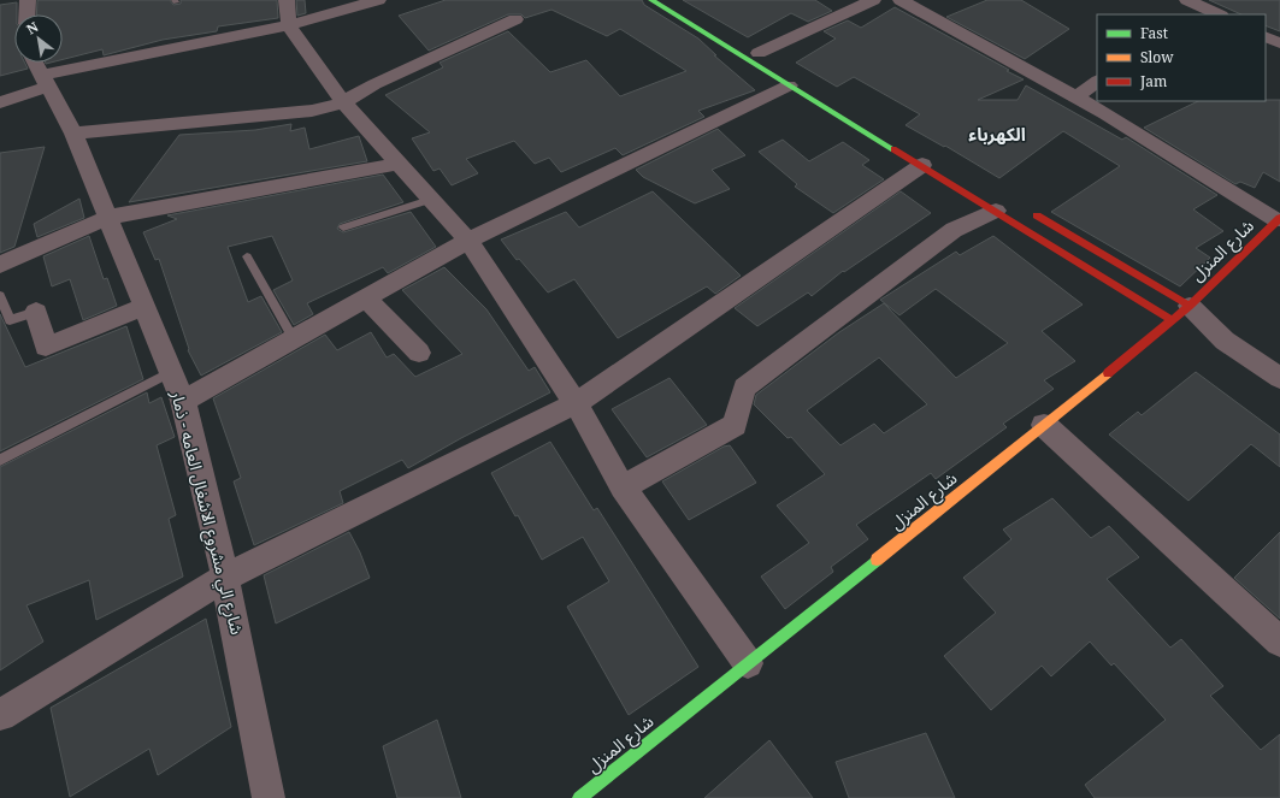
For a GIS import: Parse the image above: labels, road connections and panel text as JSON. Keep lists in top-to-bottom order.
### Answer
{
  "streets": {
    "street": ["شارع المنزل", "شارع الي مشروع الاشغال العامه - ذمار"]
  },
  "districts": ["الكهرباء"],
  "legend": ["Fast", "Slow", "Jam"],
  "north": "top left"
}
